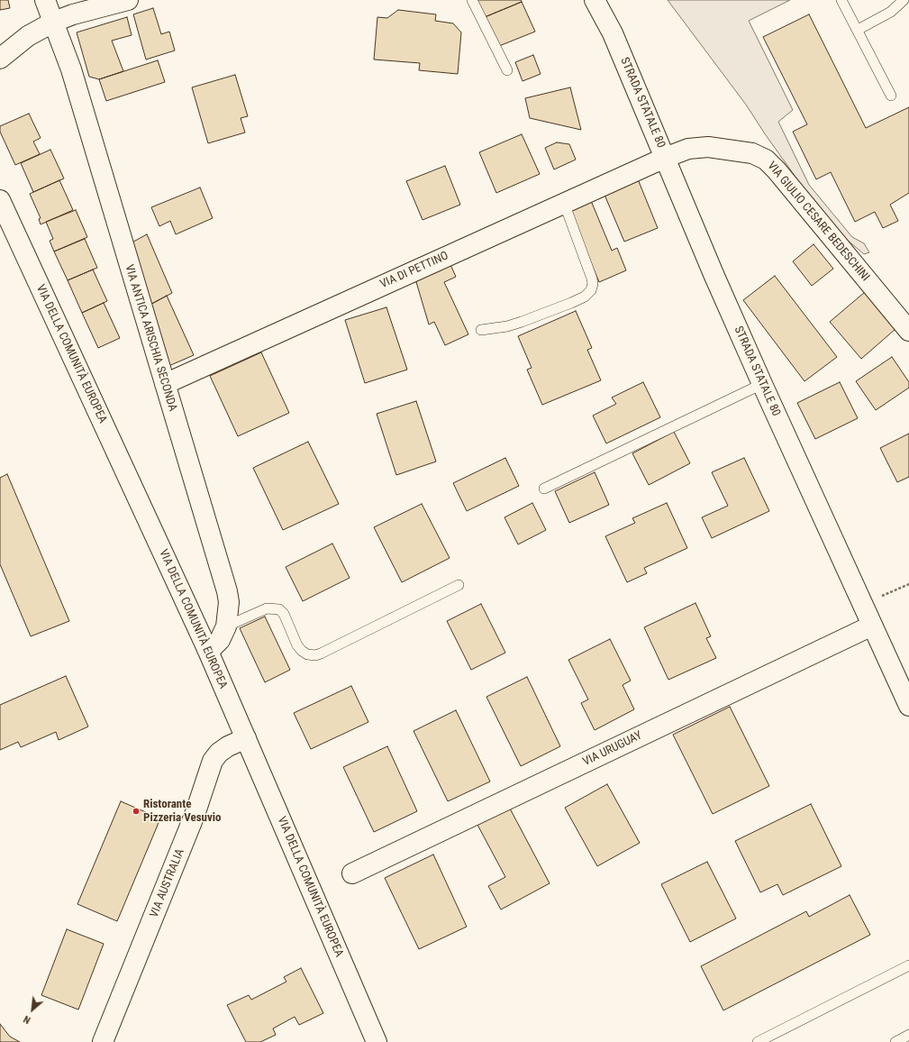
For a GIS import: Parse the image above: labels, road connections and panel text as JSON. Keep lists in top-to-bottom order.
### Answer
{
  "streets": {
    "street": [
      "STRADA STATALE 80",
      "VIA GIULIO CESARE BEDESCHINI",
      "VIA DI PETTINO",
      "VIA ANTICA ARISCHIA SECONDA",
      "VIA DELLA COMUNITÀ EUROPEA",
      "VIA URUGUAY",
      "VIA AUSTRALIA"
    ]
  },
  "crossings": [
    ["STRADA STATALE 80", "VIA GIULIO CESARE BEDESCHINI"],
    ["STRADA STATALE 80", "VIA DI PETTINO"],
    ["STRADA STATALE 80", "VIA URUGUAY"],
    ["VIA GIULIO CESARE BEDESCHINI", "VIA DI PETTINO"],
    ["VIA DI PETTINO", "VIA ANTICA ARISCHIA SECONDA"],
    ["VIA ANTICA ARISCHIA SECONDA", "VIA DELLA COMUNITÀ EUROPEA"],
    ["VIA DELLA COMUNITÀ EUROPEA", "VIA AUSTRALIA"]
  ],
  "places": ["Ristorante Pizzeria Vesuvio"],
  "north": "bottom left"
}
